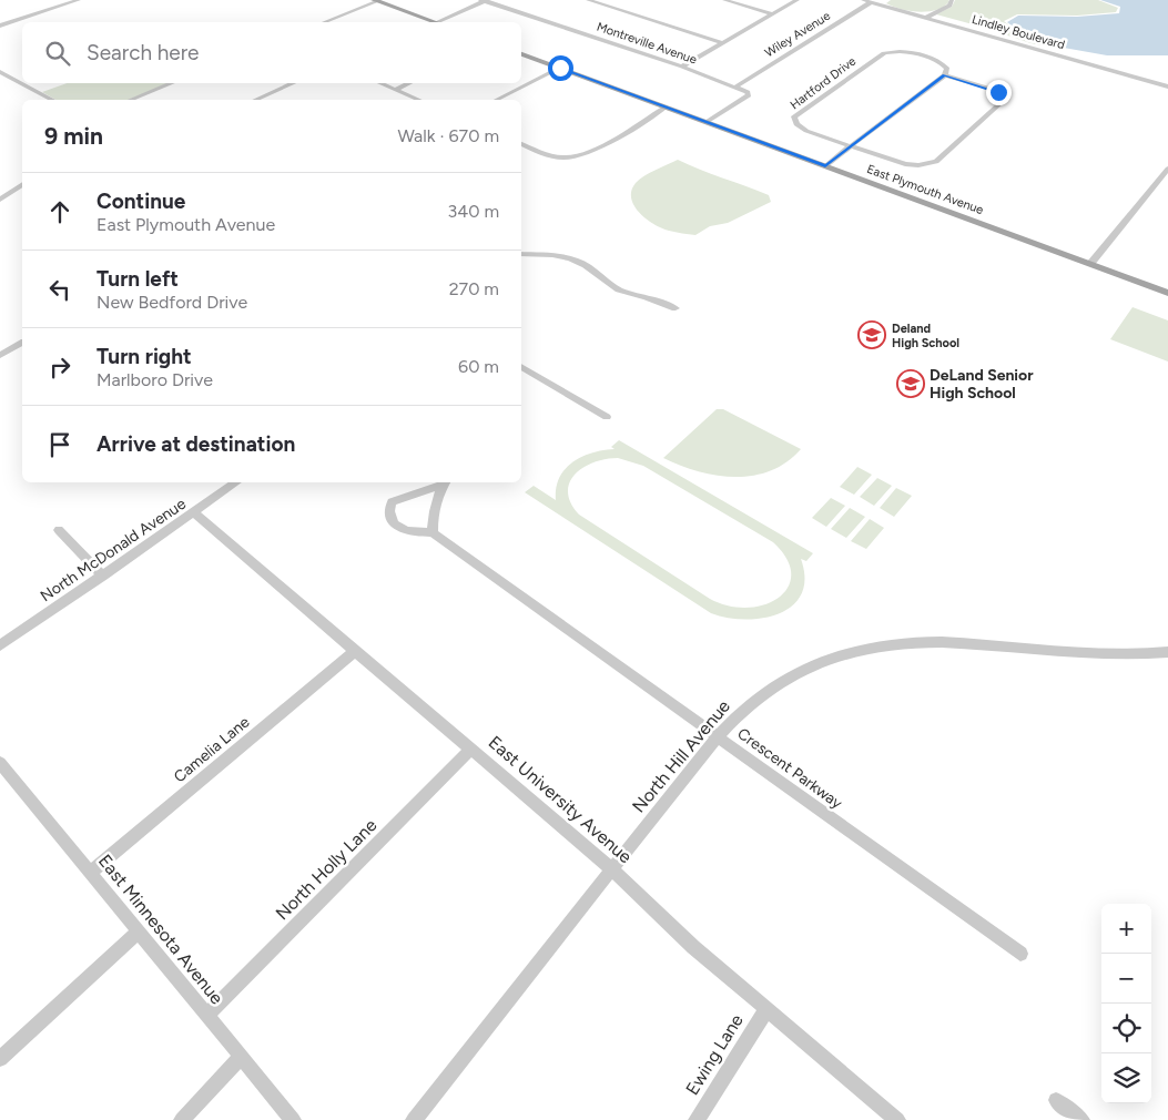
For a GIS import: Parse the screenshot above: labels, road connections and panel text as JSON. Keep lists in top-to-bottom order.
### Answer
{
  "streets": {
    "main road": ["East Plymouth Avenue"],
    "street": [
      "Lindley Boulevard",
      "Wiley Avenue",
      "Montreville Avenue",
      "Hartford Drive",
      "North McDonald Avenue",
      "Camelia Lane",
      "North Hill Avenue",
      "Crescent Parkway",
      "East University Avenue",
      "North Holly Lane",
      "East Minnesota Avenue",
      "Ewing Lane"
    ]
  },
  "crossings": [
    ["Lindley Boulevard", "Wiley Avenue"],
    ["Wiley Avenue", "Montreville Avenue"],
    ["North McDonald Avenue", "East University Avenue"],
    ["Camelia Lane", "East University Avenue"],
    ["Camelia Lane", "East Minnesota Avenue"],
    ["North Hill Avenue", "Crescent Parkway"],
    ["North Hill Avenue", "East University Avenue"],
    ["East University Avenue", "North Holly Lane"],
    ["East University Avenue", "Ewing Lane"],
    ["North Holly Lane", "East Minnesota Avenue"]
  ],
  "places": {
    "school or university": ["Deland High School", "DeLand Senior High School"]
  },
  "page": {
    "search": "Search here",
    "heading": ["9 min", "Walk · 670 m"],
    "list": [
      ["Continue", "East Plymouth Avenue", "340 m"],
      ["Turn left", "New Bedford Drive", "270 m"],
      ["Turn right", "Marlboro Drive", "60 m"],
      "Arrive at destination"
    ],
    "map_buttons": ["+", "−"]
  }
}
